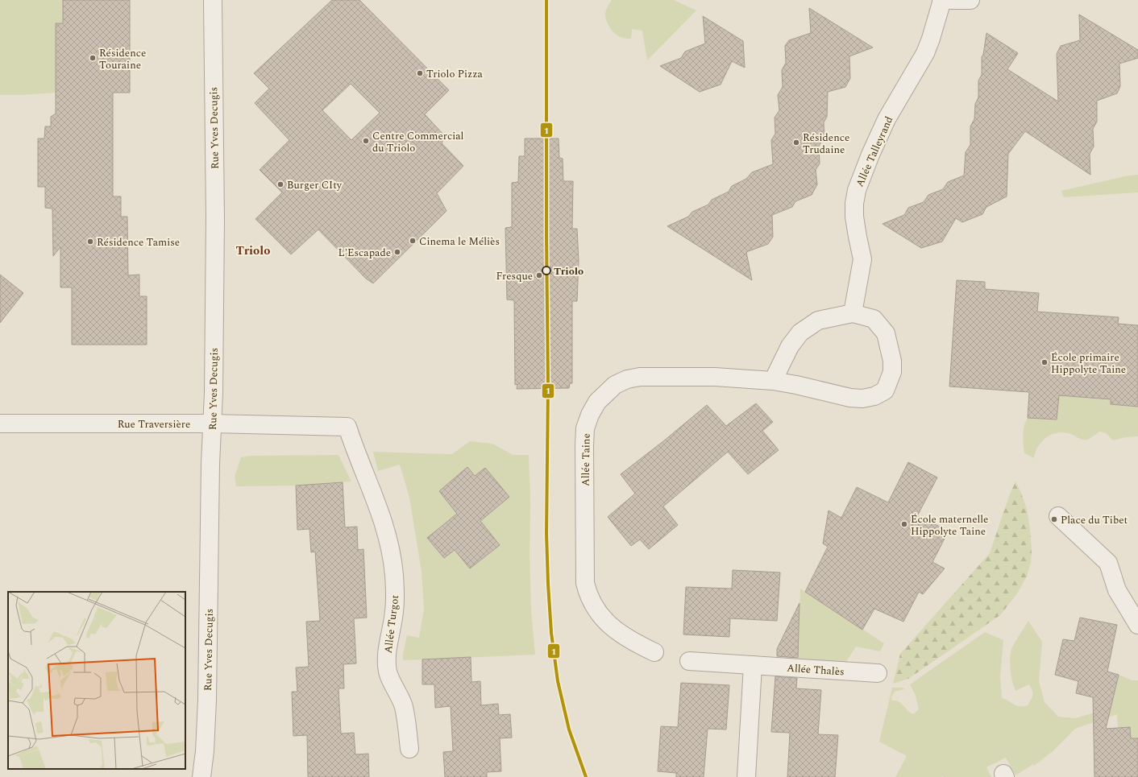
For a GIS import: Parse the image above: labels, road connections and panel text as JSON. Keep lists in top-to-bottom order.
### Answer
{
  "streets": {
    "street": [
      "Rue Yves Decugis",
      "Allée Talleyrand",
      "Rue Traversière",
      "Allée Taine",
      "Allée Turgot",
      "Allée Thalès"
    ]
  },
  "crossings": [
    ["Rue Yves Decugis", "Rue Traversière"],
    ["Allée Talleyrand", "Allée Taine"],
    ["Rue Traversière", "Allée Turgot"]
  ],
  "districts": ["Triolo"],
  "places": [
    "Résidence Touraine",
    "Triolo Pizza",
    "Centre Commercial du Triolo",
    "Résidence Trudaine",
    "Burger CIty",
    "Cinema le Méliès",
    "Résidence Tamise",
    "L'Escapade",
    "Triolo",
    "Fresque",
    "École primaire Hippolyte Taine",
    "Place du Tibet",
    "École maternelle Hippolyte Taine"
  ],
  "lines": ["transit line 1"]
}
